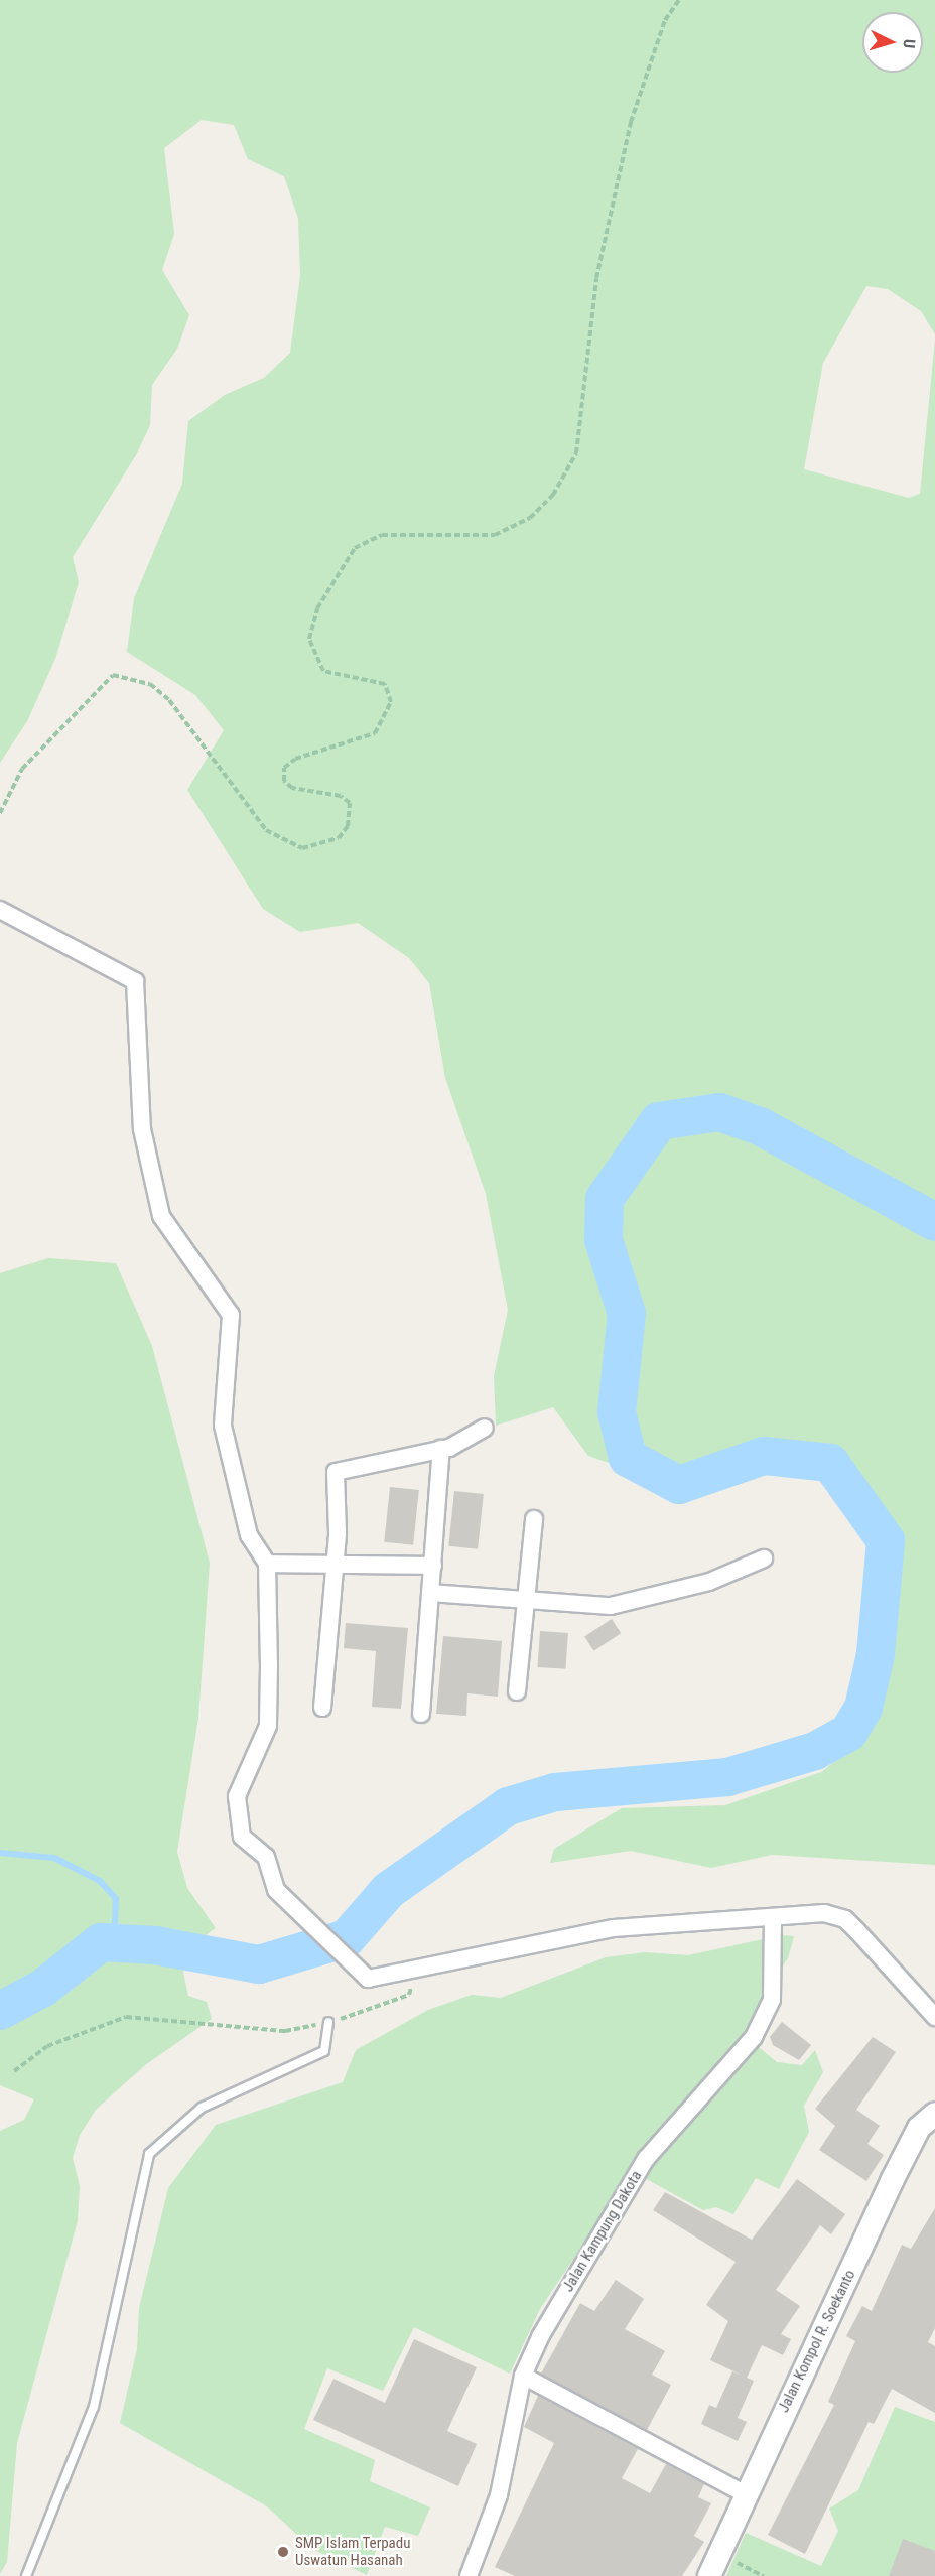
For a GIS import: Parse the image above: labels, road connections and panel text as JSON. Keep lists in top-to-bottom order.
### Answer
{
  "streets": {
    "main road": ["Jalan Kompol R. Soekanto"],
    "street": ["Jalan Kampung Dakota"]
  },
  "places": ["SMP Islam Terpadu Uswatun Hasanah"],
  "north": "right"
}
